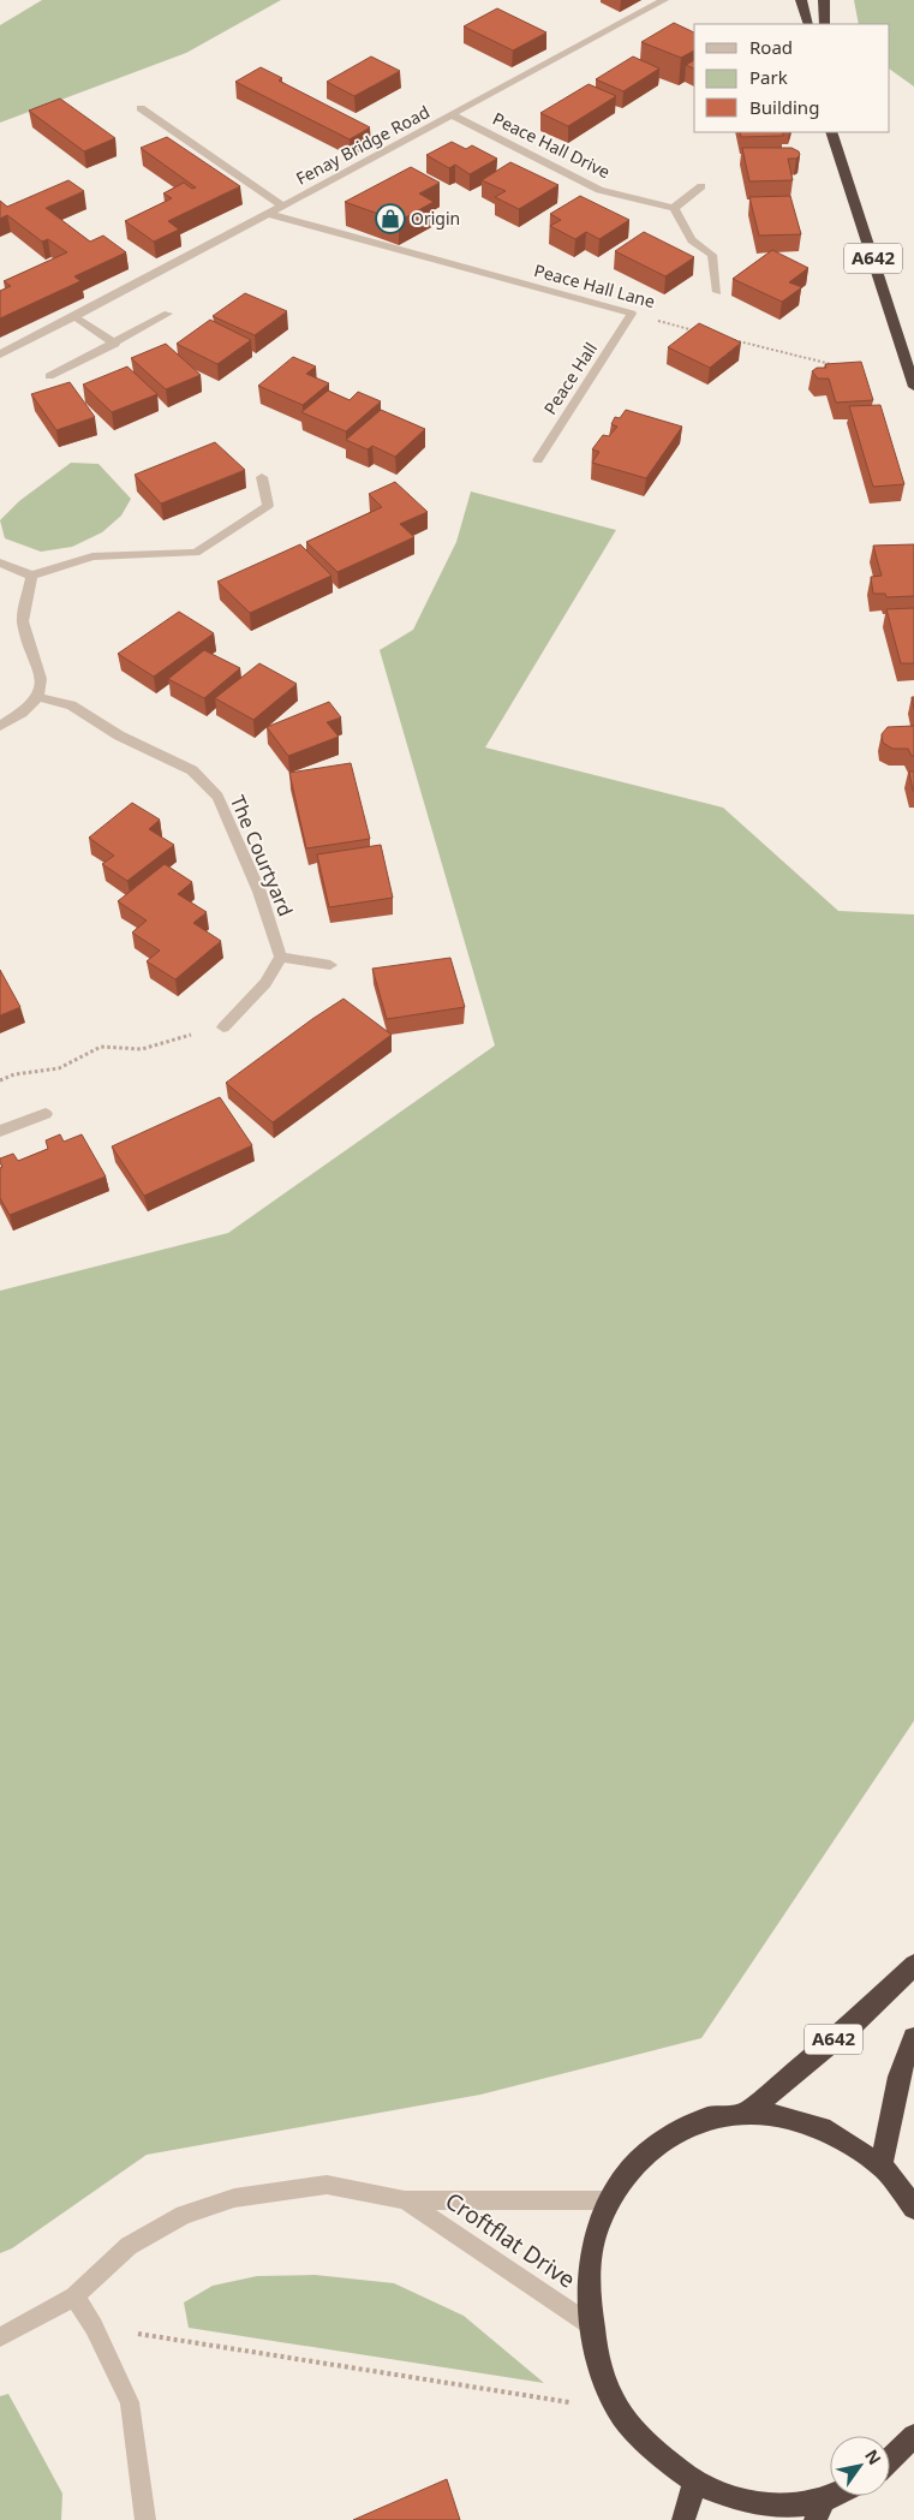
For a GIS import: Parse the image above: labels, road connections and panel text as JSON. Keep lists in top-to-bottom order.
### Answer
{
  "streets": {
    "highway": ["A642"],
    "street": [
      "Fenay Bridge Road",
      "Peace Hall Drive",
      "Peace Hall Lane",
      "Peace Hall",
      "The Courtyard",
      "Croftflat Drive"
    ]
  },
  "crossings": [
    ["Fenay Bridge Road", "Peace Hall Drive"],
    ["Fenay Bridge Road", "Peace Hall Lane"],
    ["A642", "Croftflat Drive"],
    ["Peace Hall Lane", "Peace Hall"]
  ],
  "places": {
    "shop": ["Origin"]
  },
  "legend": ["Road", "Park", "Building"],
  "north": "top right"
}
